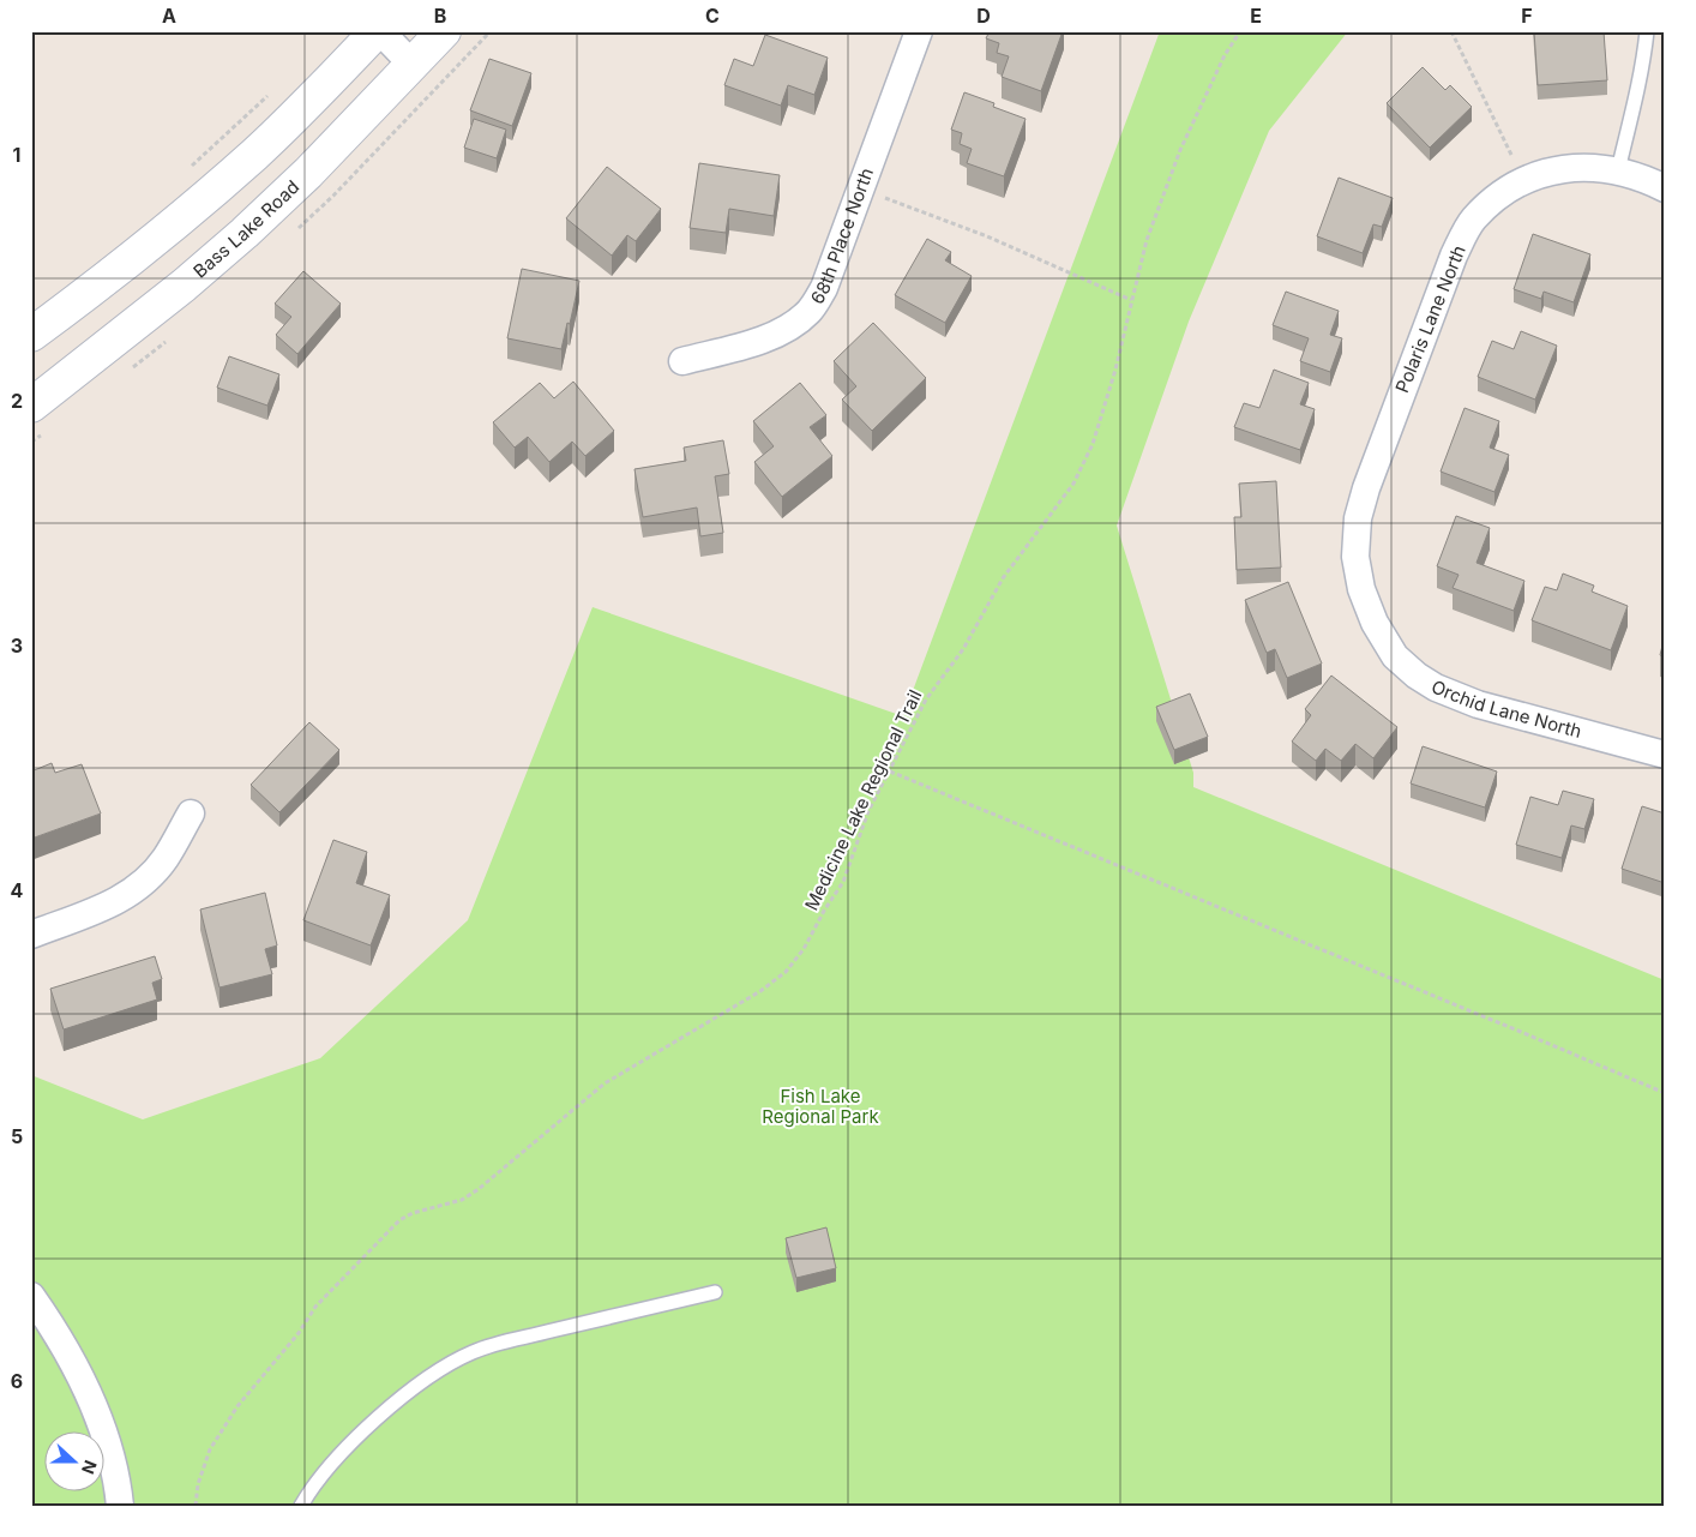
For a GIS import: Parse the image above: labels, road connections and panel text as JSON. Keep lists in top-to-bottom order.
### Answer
{
  "streets": {
    "main road": ["Bass Lake Road"],
    "street": ["68th Place North", "Polaris Lane North", "Orchid Lane North"],
    "path": ["Medicine Lake Regional Trail"]
  },
  "crossings": [
    ["Polaris Lane North", "Orchid Lane North"]
  ],
  "parks": ["Fish Lake Regional Park"],
  "north": "right",
  "grid": {
    "columns": [
      "A",
      "B",
      "C",
      "D",
      "E",
      "F"
    ],
    "rows": [
      "1",
      "2",
      "3",
      "4",
      "5",
      "6"
    ]
  }
}
